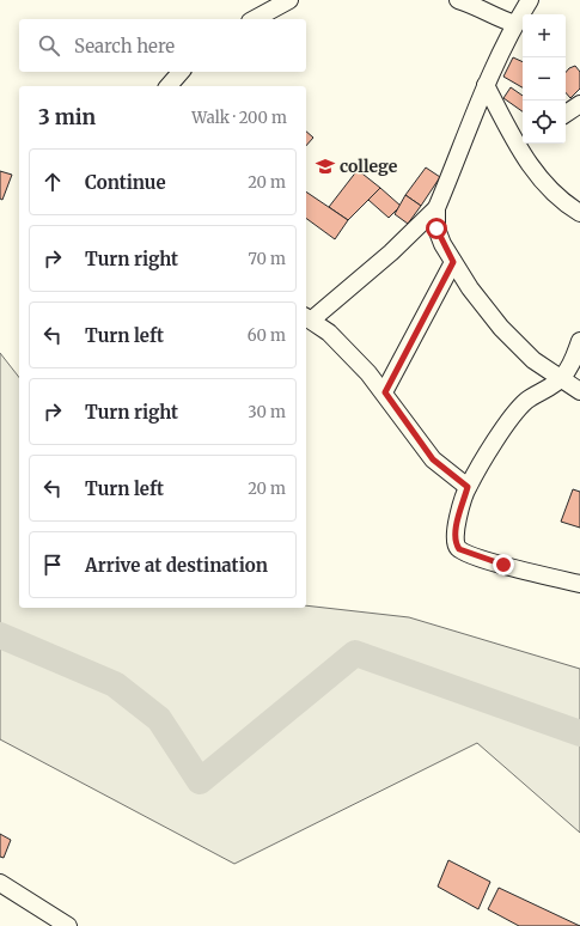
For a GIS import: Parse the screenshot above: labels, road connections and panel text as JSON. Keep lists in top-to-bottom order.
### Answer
{
  "places": {
    "school or university": ["college"]
  },
  "page": {
    "map_buttons": ["+", "−"],
    "search": "Search here",
    "heading": ["3 min", "Walk · 200 m"],
    "list": [
      ["Continue", "20 m"],
      ["Turn right", "70 m"],
      ["Turn left", "60 m"],
      ["Turn right", "30 m"],
      ["Turn left", "20 m"],
      "Arrive at destination"
    ]
  }
}
